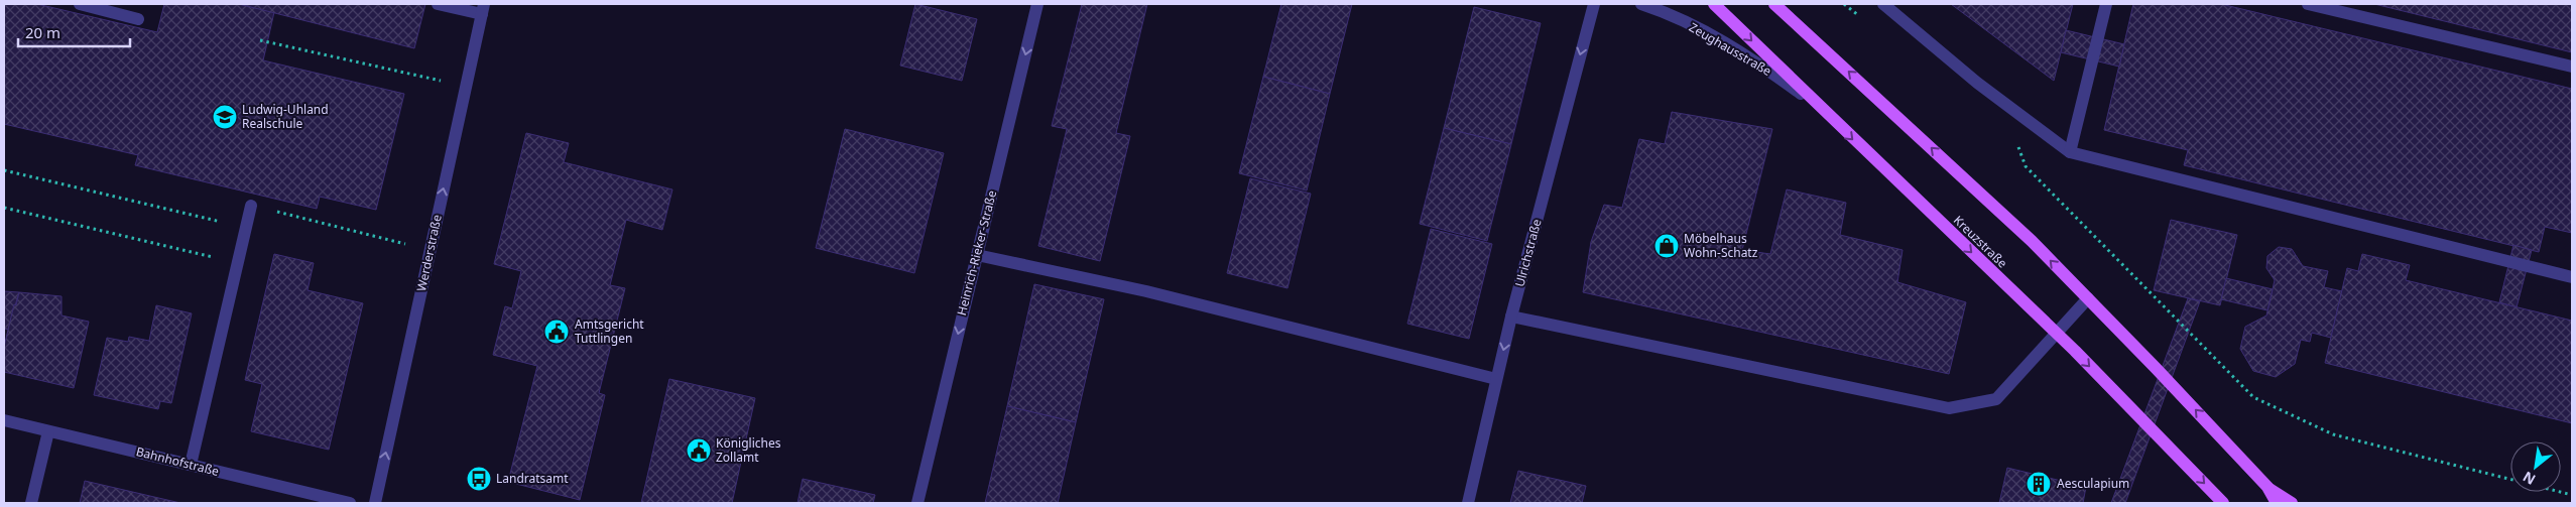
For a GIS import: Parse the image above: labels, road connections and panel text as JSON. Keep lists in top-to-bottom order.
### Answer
{
  "streets": {
    "main road": ["Kreuzstraße"],
    "street": [
      "Zeughausstraße",
      "Werderstraße",
      "Heinrich-Rieker-Straße",
      "Ulrichstraße",
      "Bahnhofstraße"
    ]
  },
  "crossings": [
    ["Zeughausstraße", "Kreuzstraße"]
  ],
  "one_way": ["Werderstraße", "Heinrich-Rieker-Straße", "Ulrichstraße"],
  "places": {
    "school or university": ["Ludwig-Uhland Realschule"],
    "shop": ["Möbelhaus Wohn-Schatz"],
    "public building": ["Amtsgericht Tuttlingen", "Königliches Zollamt"],
    "bus stop": ["Landratsamt"],
    "building": ["Aesculapium"]
  },
  "scale_bar": "20 m",
  "north": "bottom left"
}
